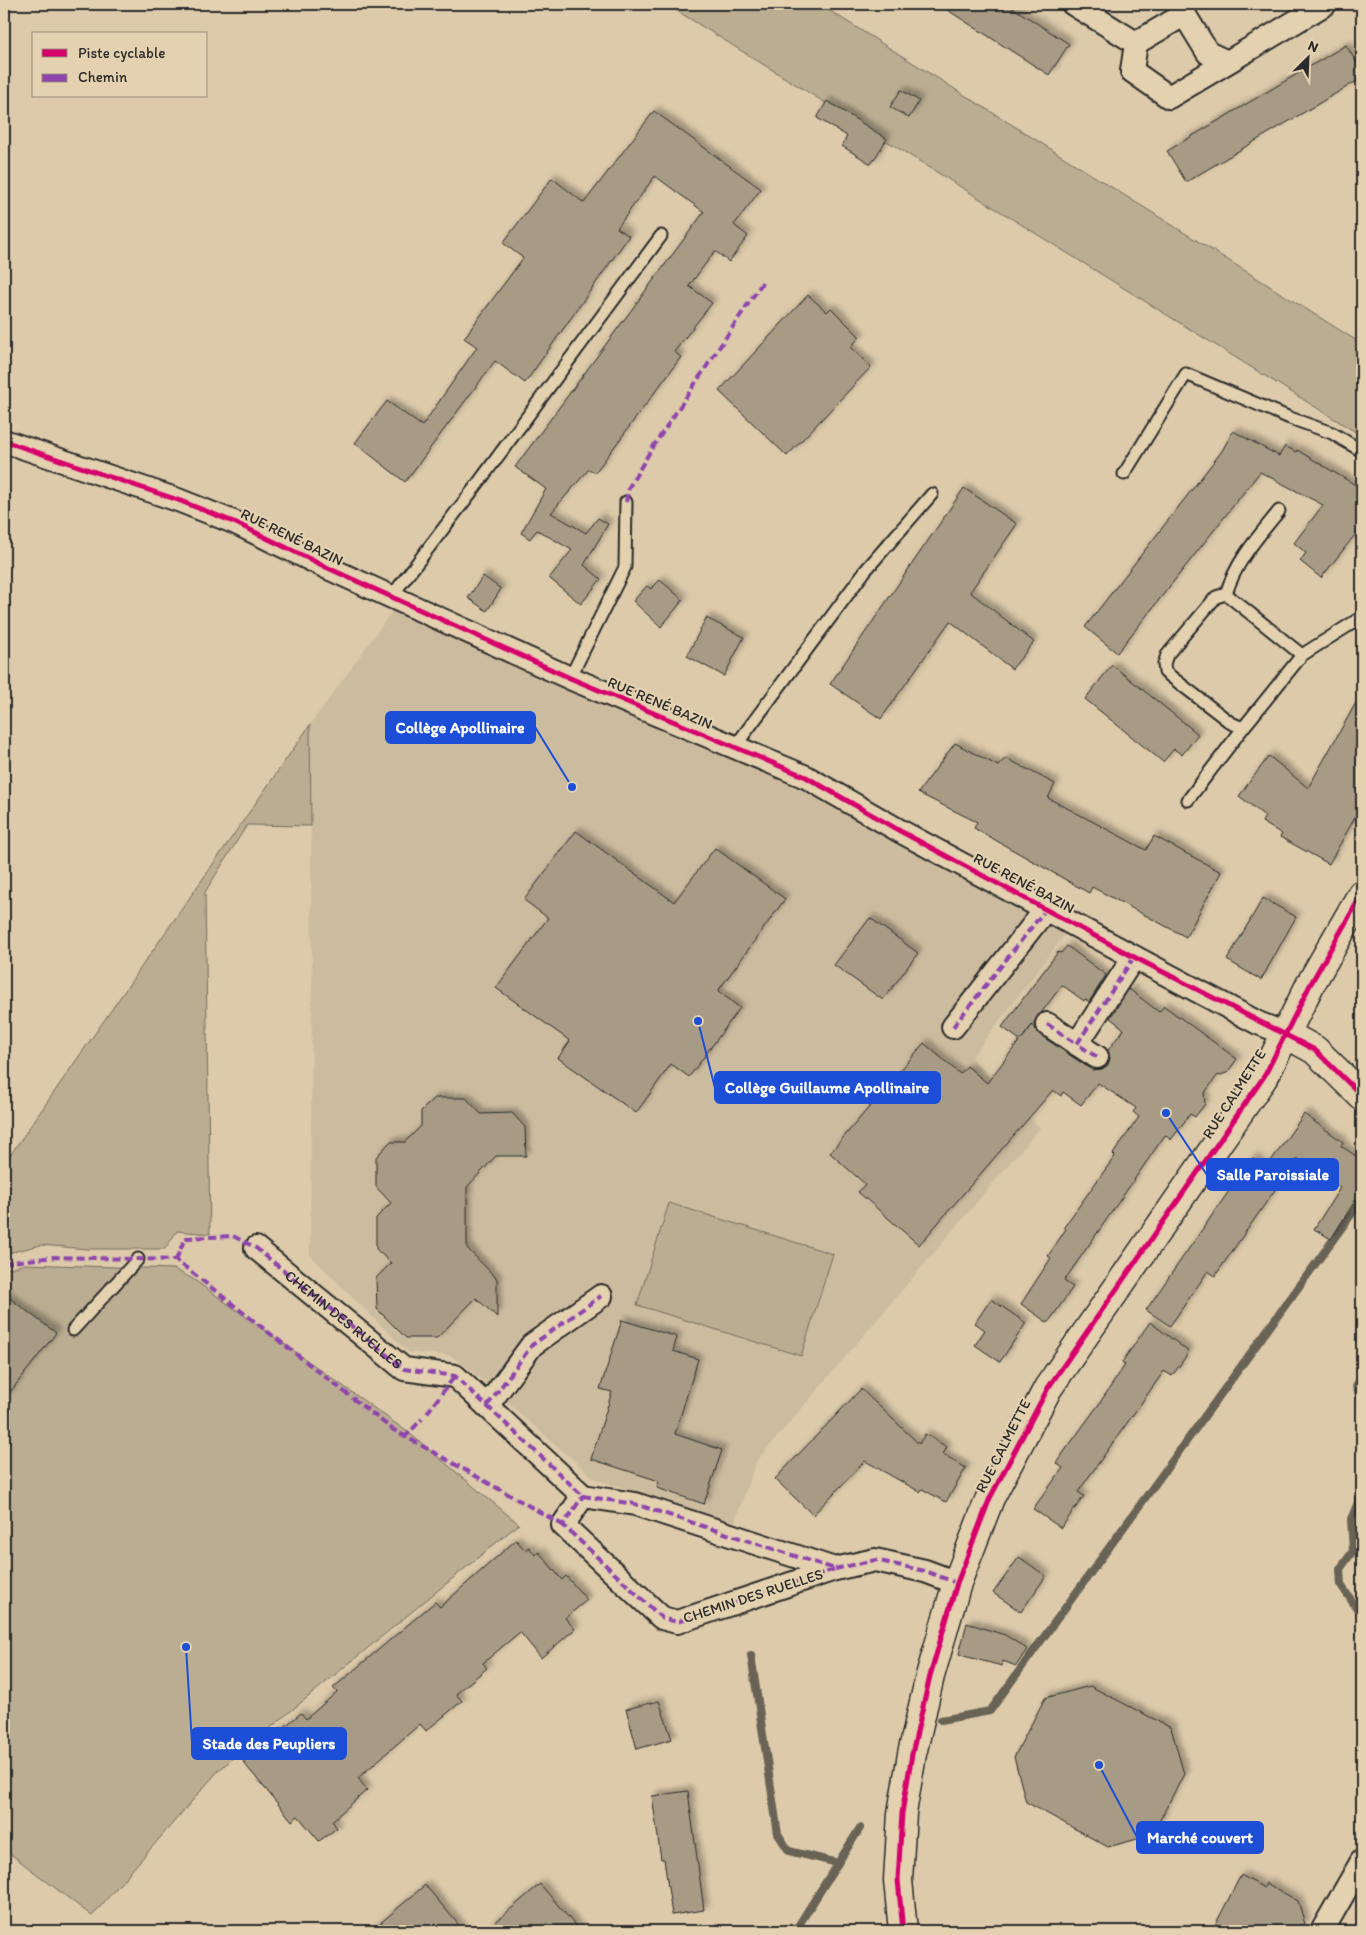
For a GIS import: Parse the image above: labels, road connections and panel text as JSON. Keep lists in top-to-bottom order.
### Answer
{
  "streets": {
    "street": ["RUE RENÉ BAZIN", "RUE CALMETTE", "CHEMIN DES RUELLES"]
  },
  "crossings": [
    ["RUE RENÉ BAZIN", "RUE CALMETTE"],
    ["RUE CALMETTE", "CHEMIN DES RUELLES"]
  ],
  "places": [
    "Collège Apollinaire",
    "Collège Guillaume Apollinaire",
    "Salle Paroissiale",
    "Stade des Peupliers",
    "Marché couvert"
  ],
  "legend": ["Piste cyclable", "Chemin"],
  "north": "top right"
}
